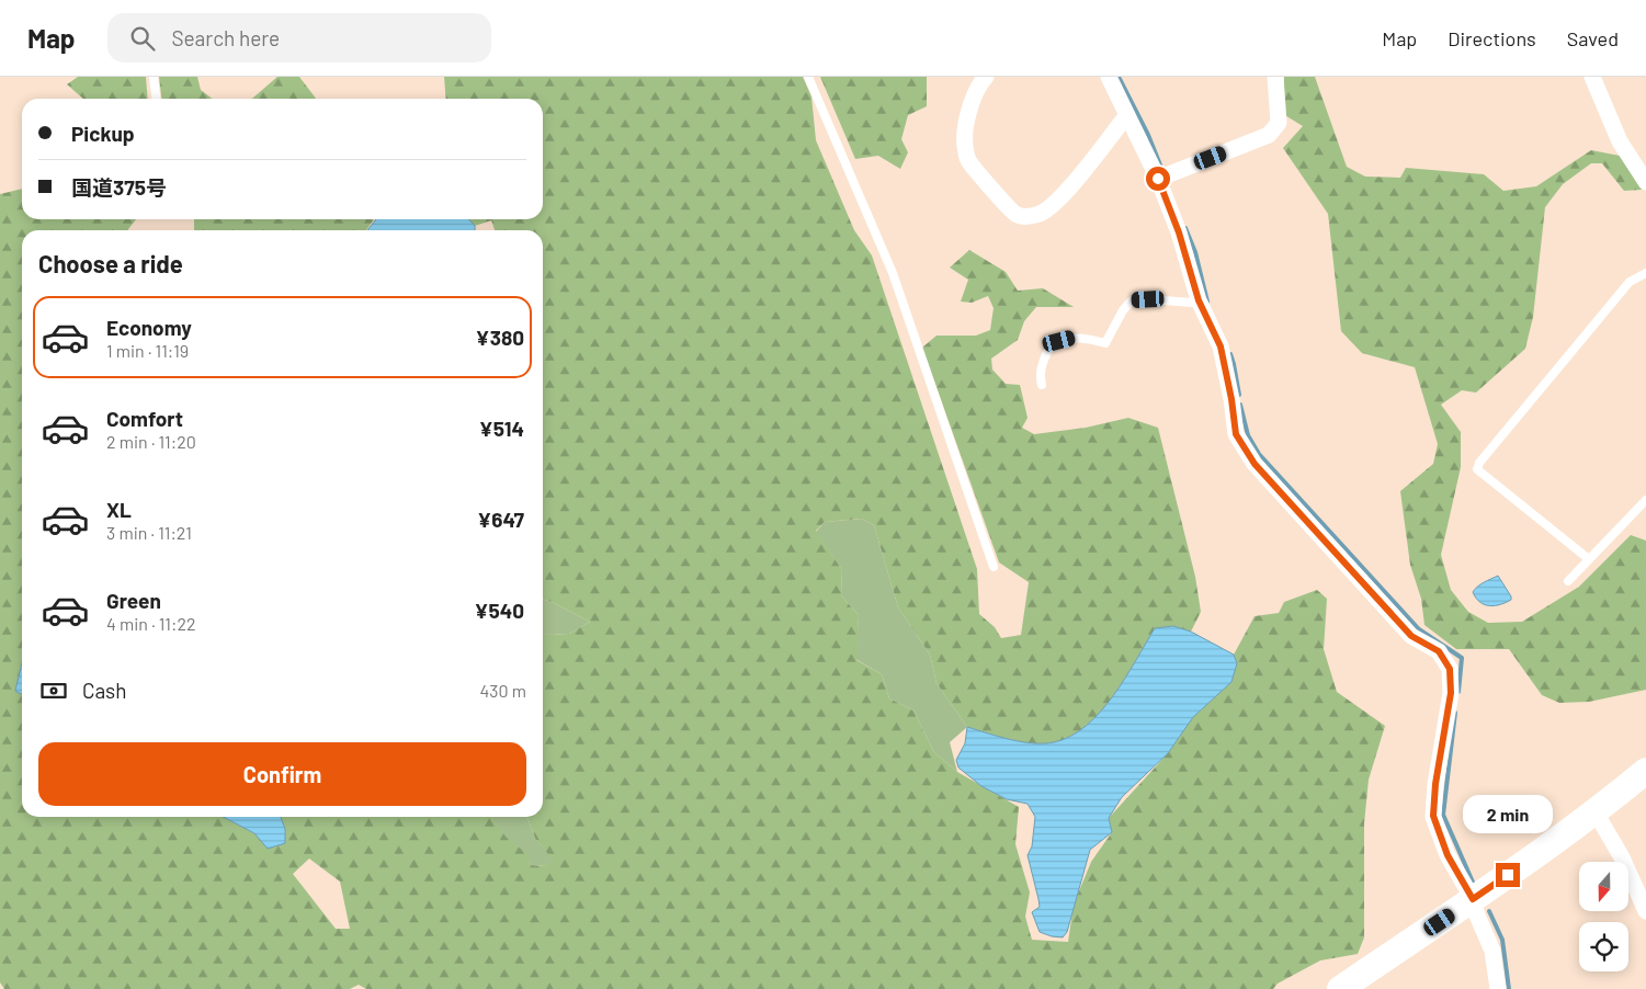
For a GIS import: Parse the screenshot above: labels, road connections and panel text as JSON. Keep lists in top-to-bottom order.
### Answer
{
  "north": "bottom",
  "page": {
    "header": "Map",
    "search": "Search here",
    "nav": ["Map", "Directions", "Saved"],
    "banner": ["Pickup", "国道375号"],
    "heading": "Choose a ride",
    "list": [
      {
        "name": "Economy",
        "note": "1 min · 11:19",
        "value": "¥380"
      },
      {
        "name": "Comfort",
        "note": "2 min · 11:20",
        "value": "¥514"
      },
      {
        "name": "XL",
        "note": "3 min · 11:21",
        "value": "¥647"
      },
      {
        "name": "Green",
        "note": "4 min · 11:22",
        "value": "¥540"
      }
    ],
    "pay": ["Cash", "430 m"],
    "buttons": "Confirm",
    "bubble": "2 min"
  }
}
